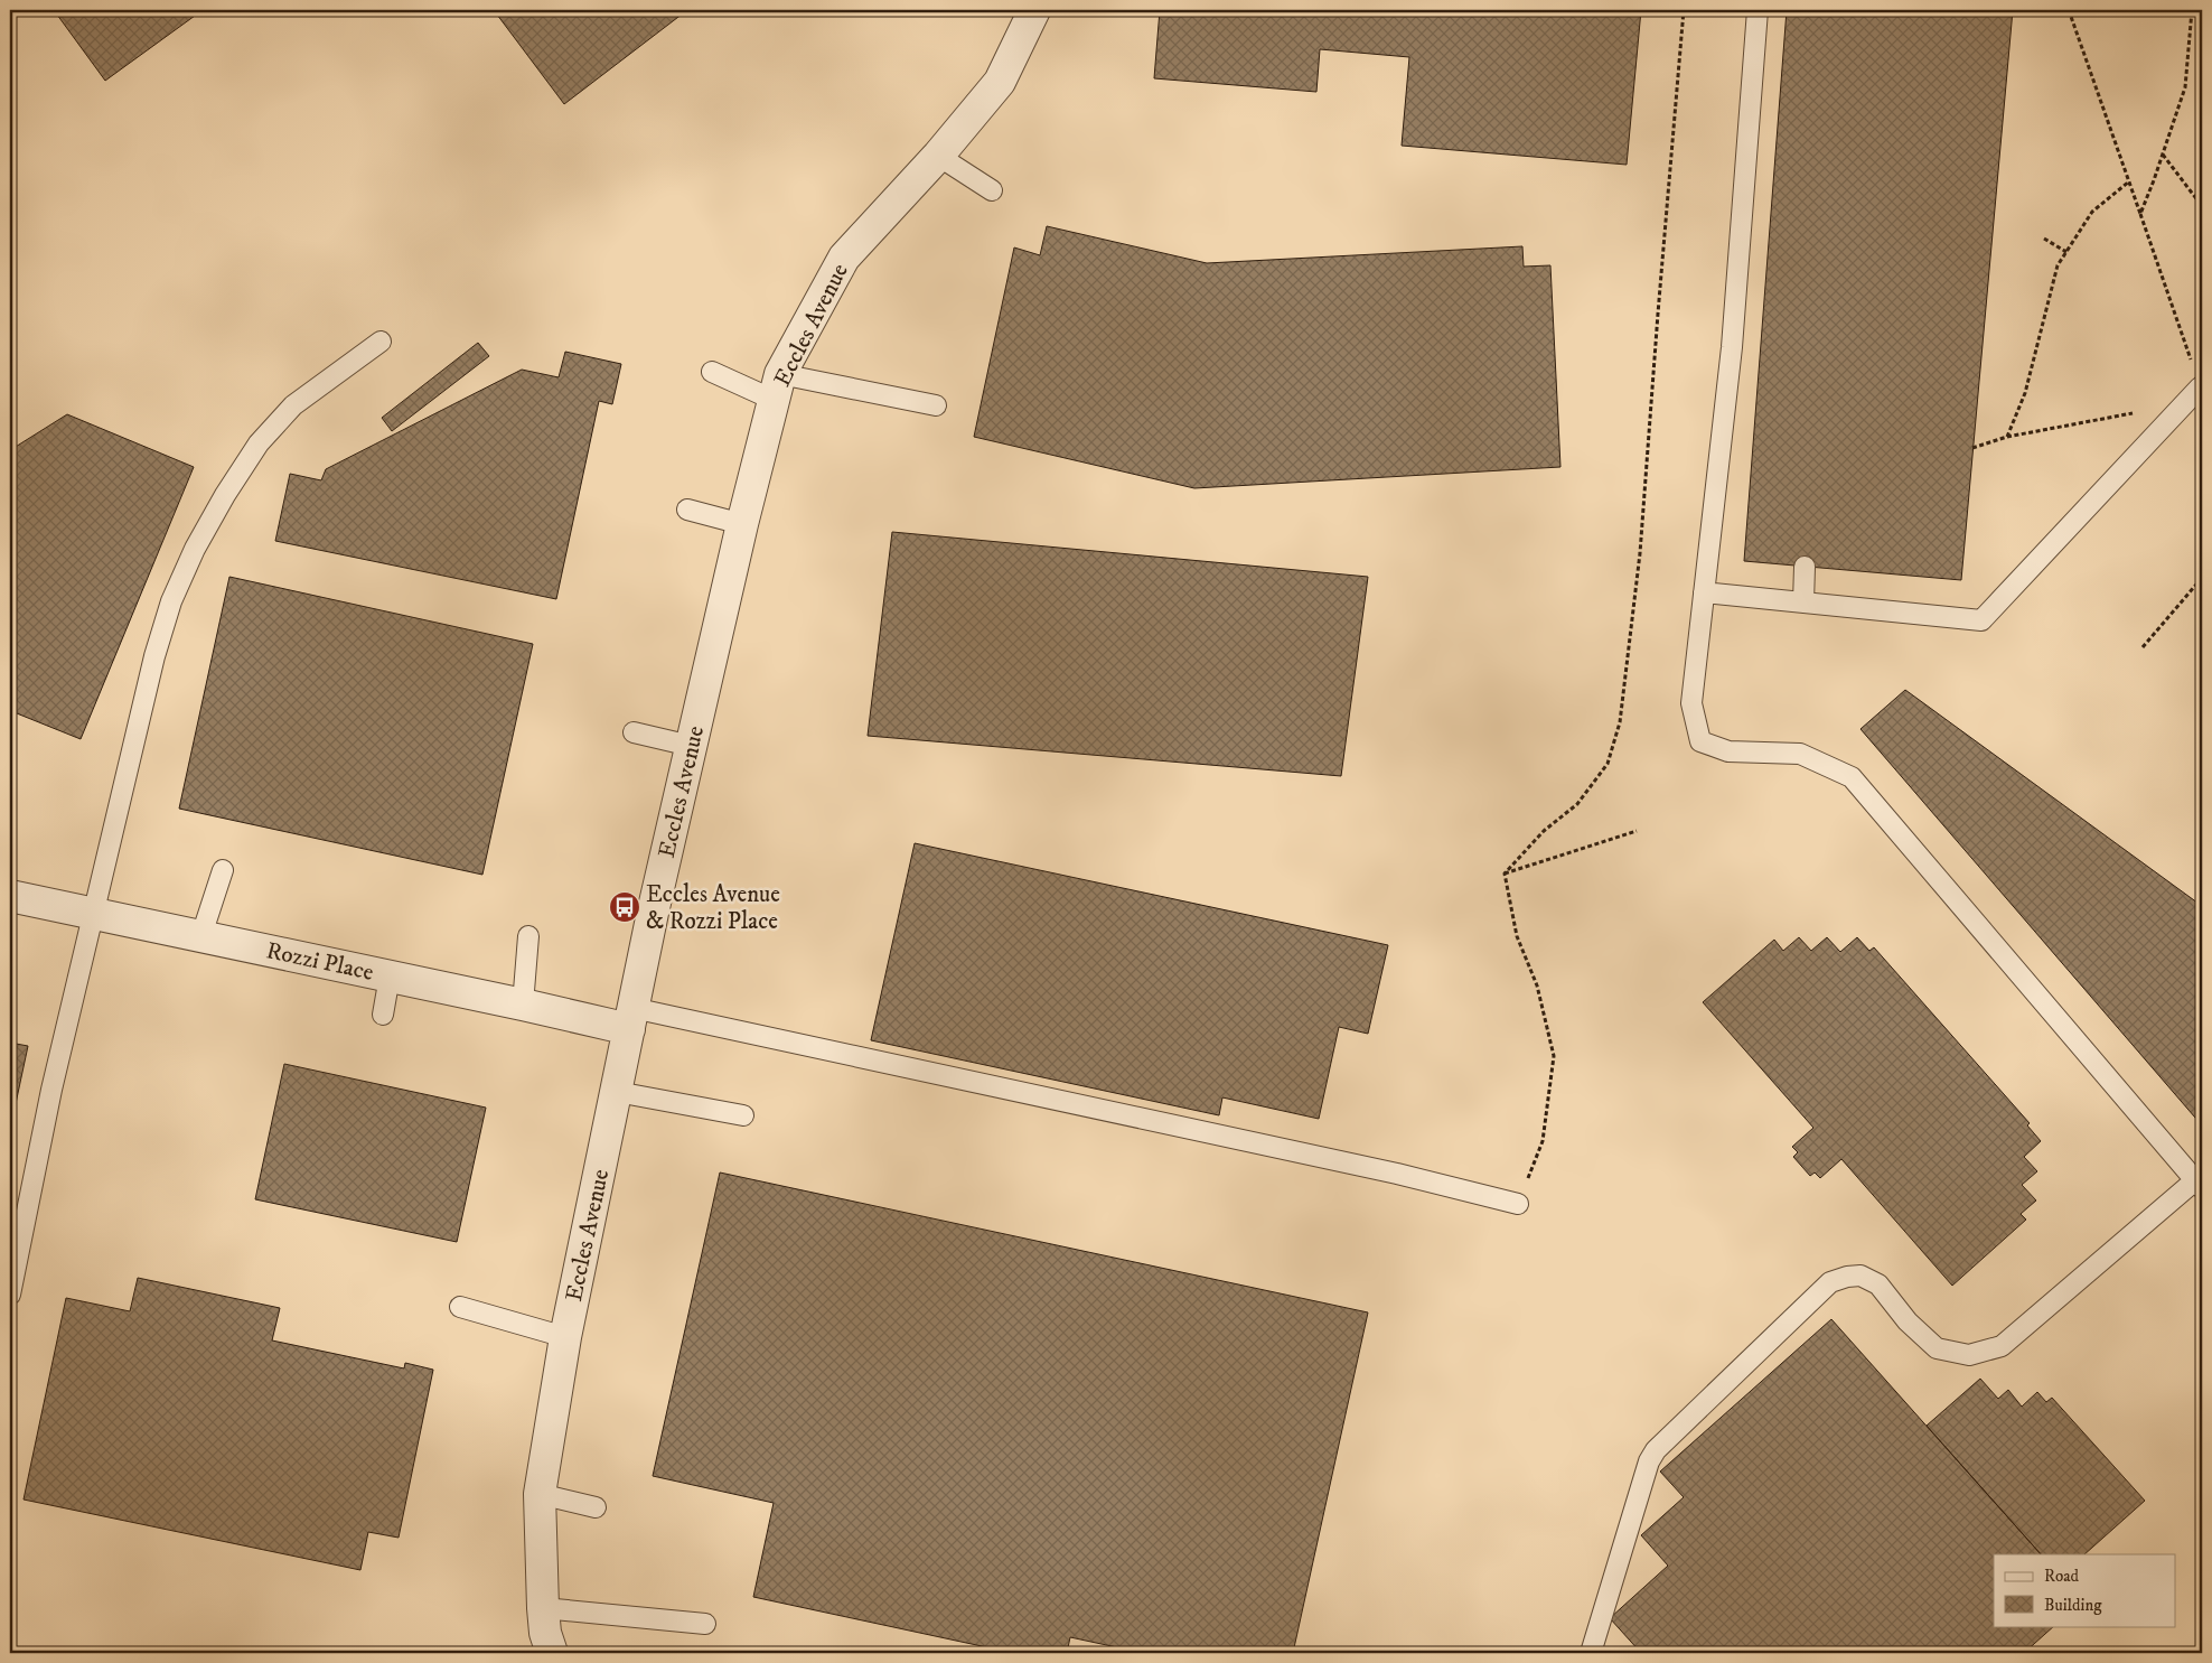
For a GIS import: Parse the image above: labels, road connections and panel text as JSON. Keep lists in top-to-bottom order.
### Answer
{
  "streets": {
    "street": ["Eccles Avenue", "Rozzi Place"]
  },
  "crossings": [
    ["Eccles Avenue", "Rozzi Place"]
  ],
  "places": {
    "bus stop": ["Eccles Avenue & Rozzi Place"]
  },
  "legend": ["Road", "Building"]
}
